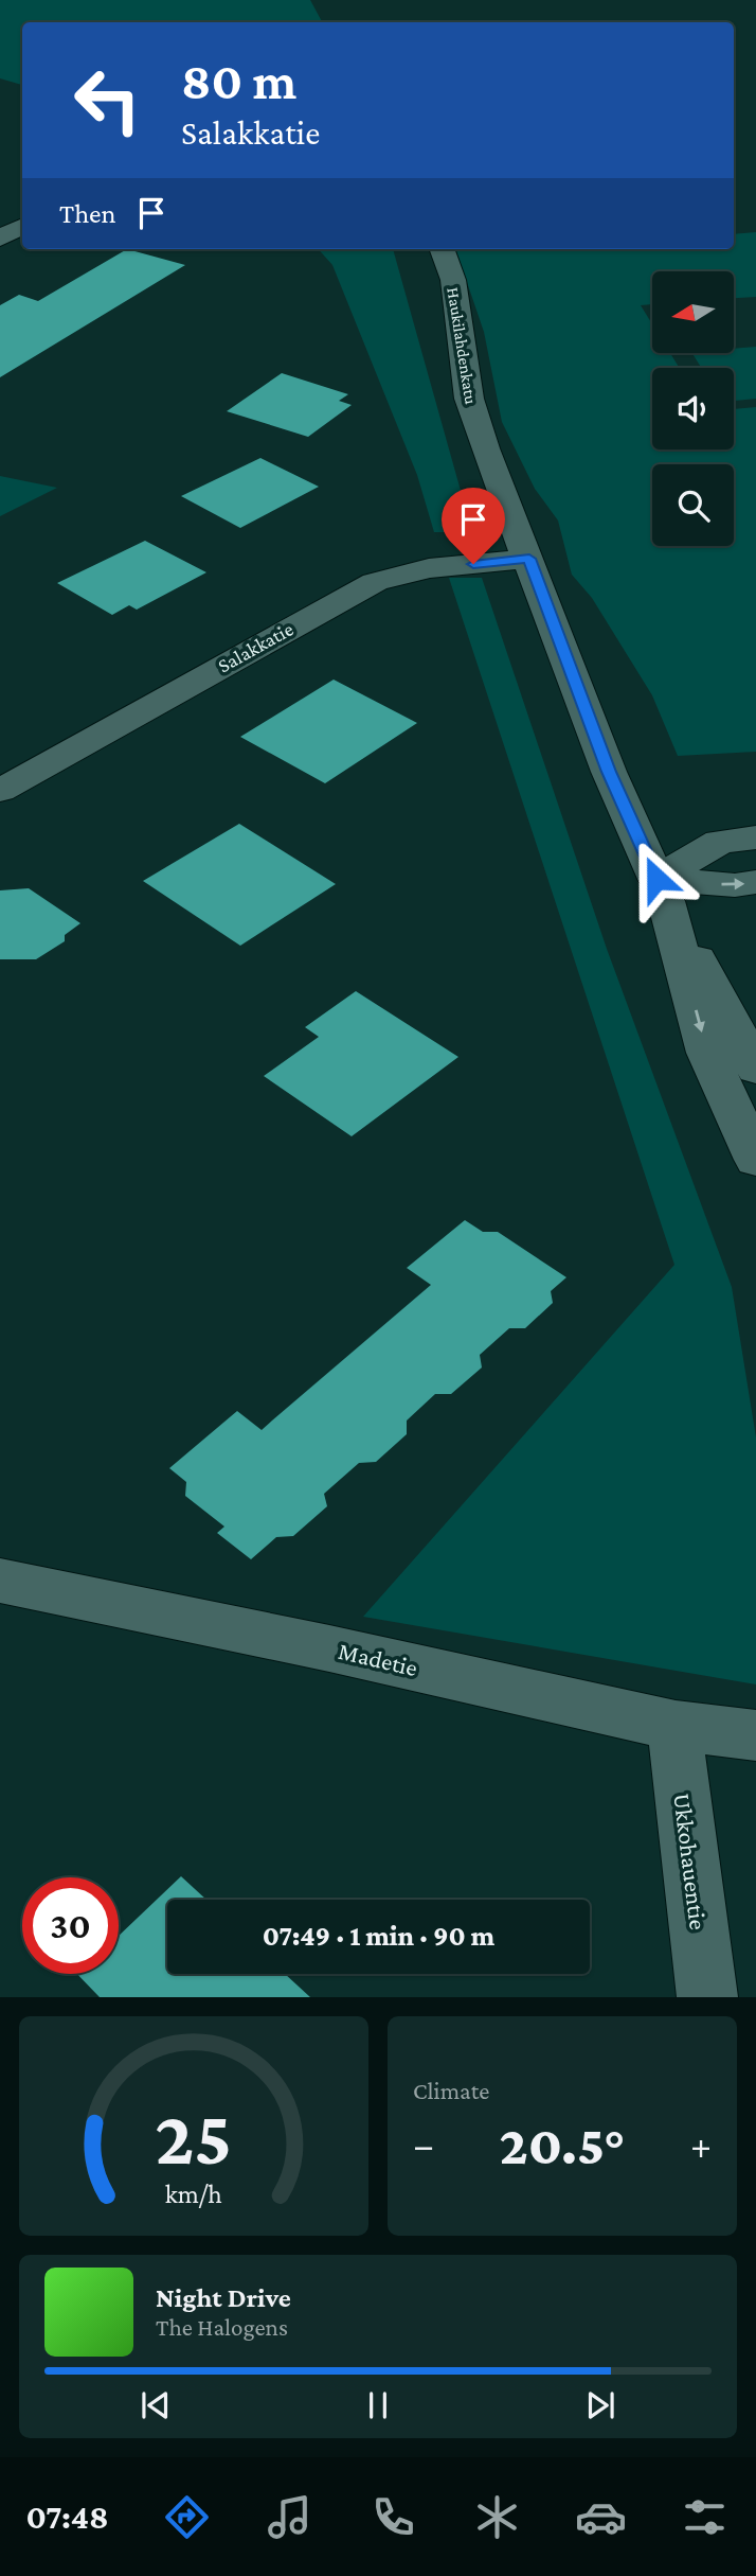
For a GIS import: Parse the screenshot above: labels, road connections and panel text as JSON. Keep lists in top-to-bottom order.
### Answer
{
  "streets": {
    "street": [
      "Haukilahdenkatu",
      "Salakkatie",
      "Madetie",
      "Ukkohauentie"
    ]
  },
  "crossings": [
    ["Haukilahdenkatu", "Salakkatie"],
    ["Madetie", "Ukkohauentie"]
  ],
  "north": "left",
  "page": {
    "turn": ["80 m", "Salakkatie"],
    "then": "Then",
    "limit": "30",
    "trip": "07:49 · 1 min · 90 m",
    "tile": "Climate",
    "heat": ["−", "20.5°", "+"],
    "song": ["Night Drive", "The Halogens"],
    "tabs": "07:48",
    "gauge": ["25", "km/h"]
  }
}
